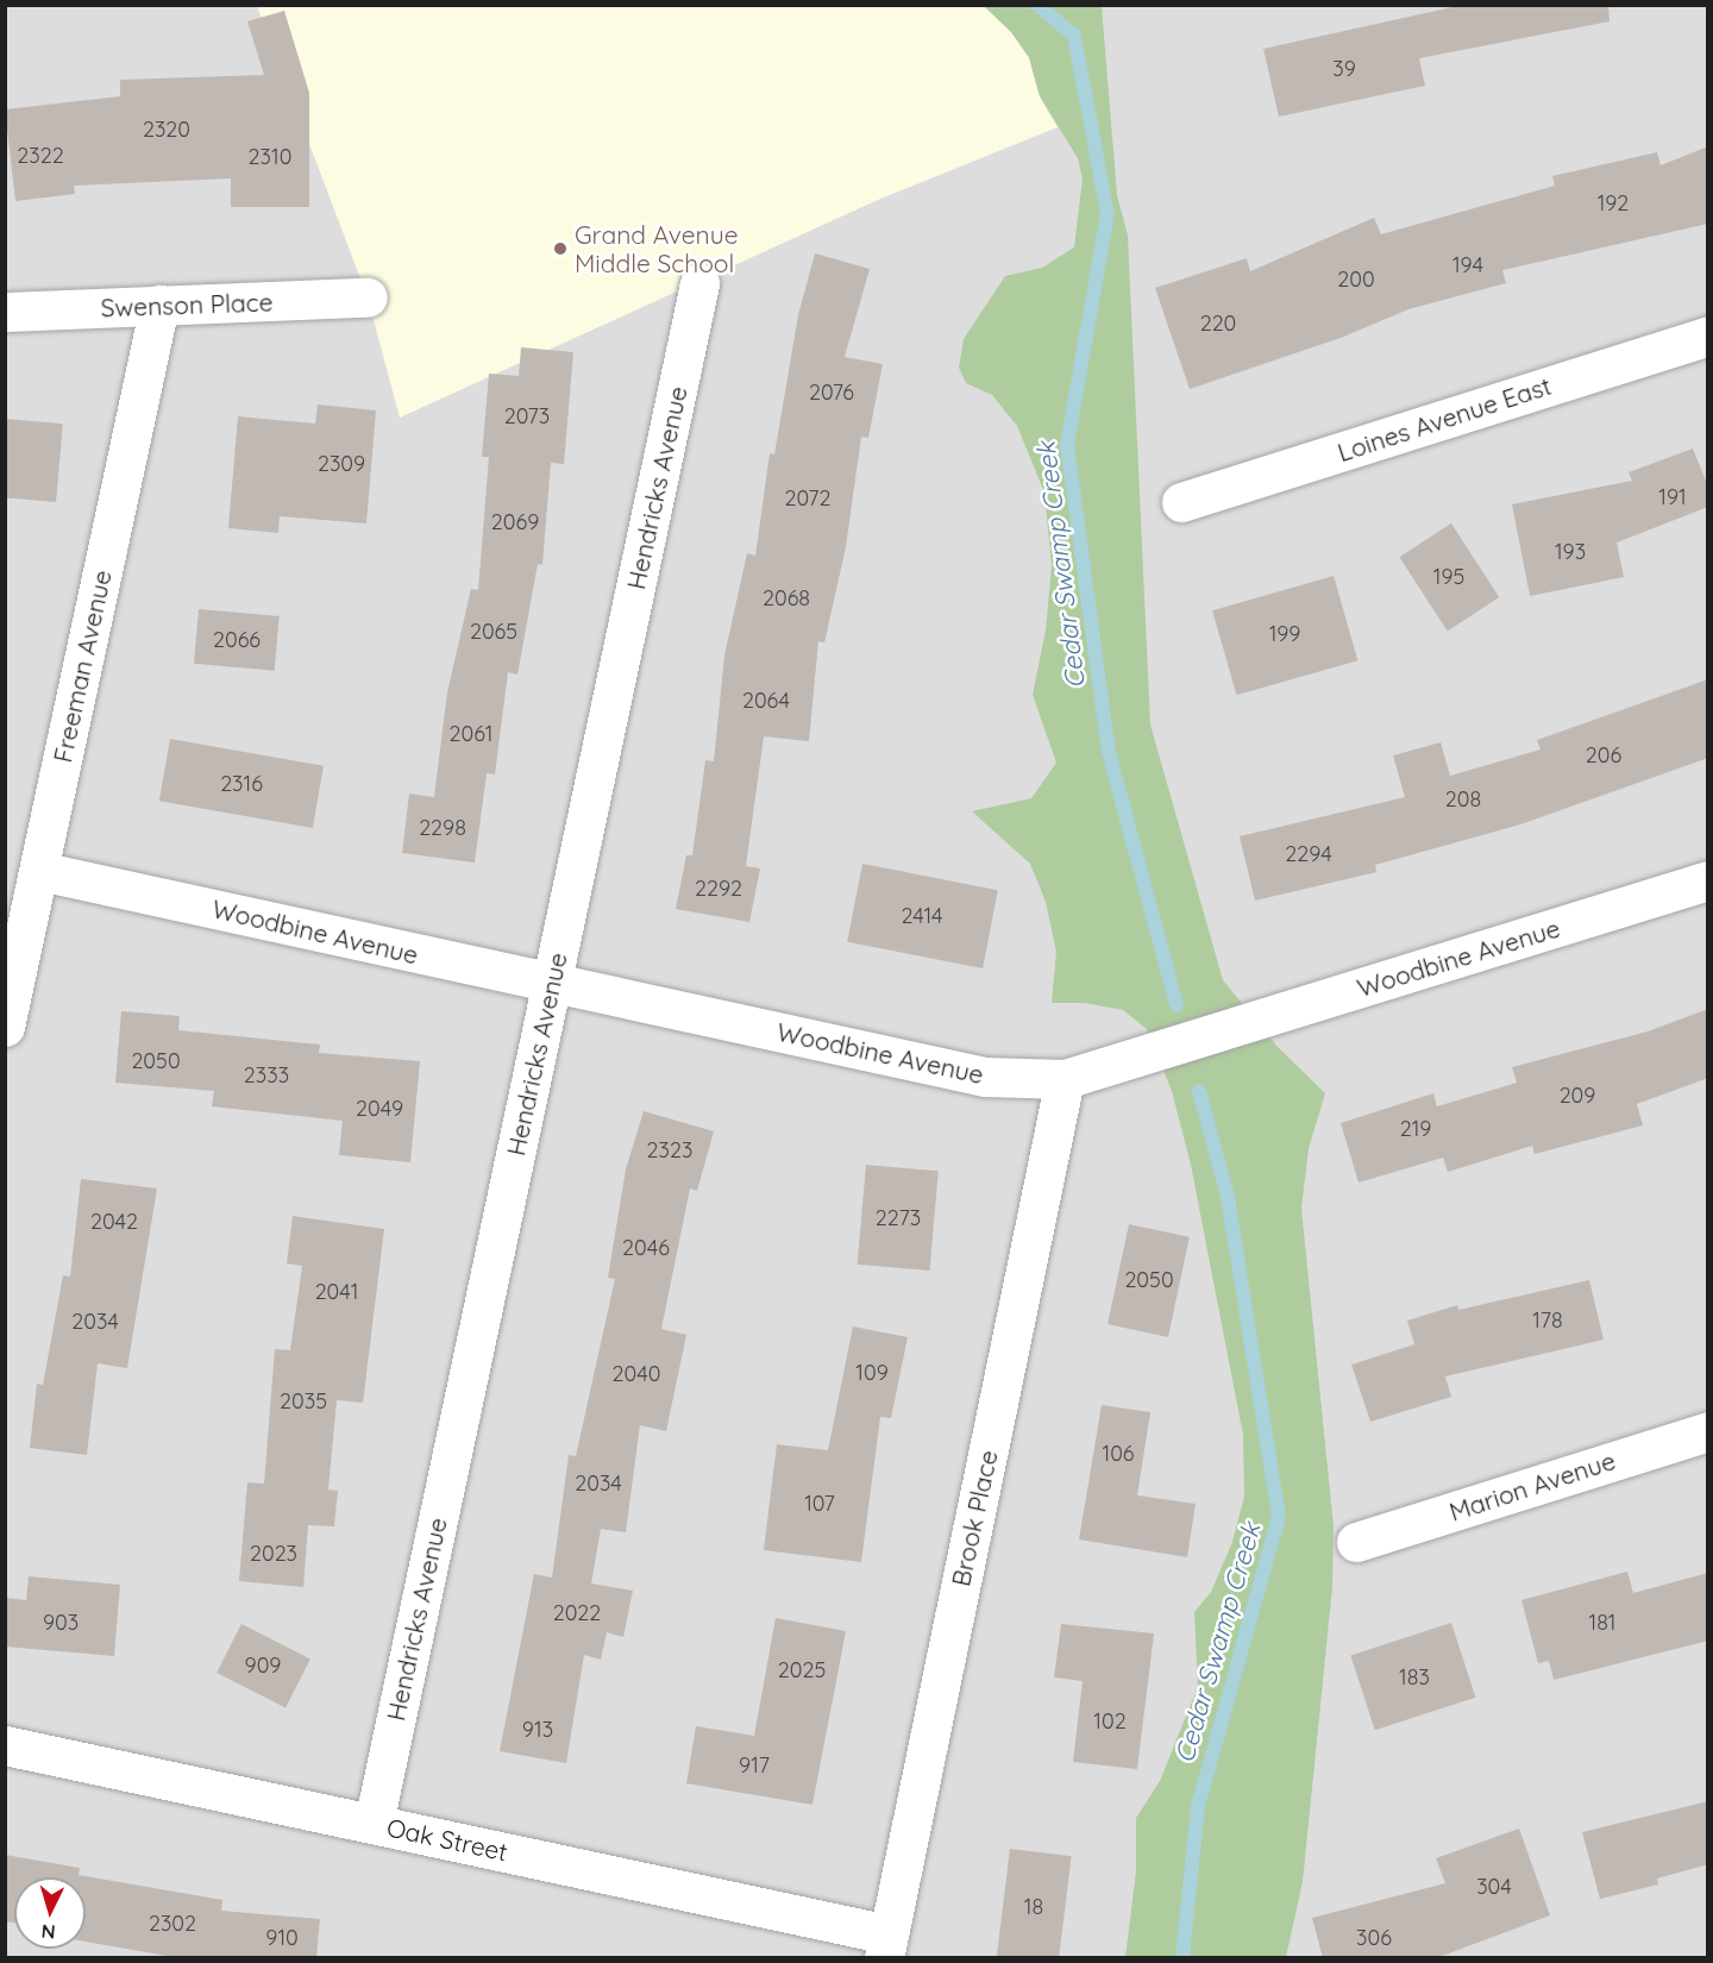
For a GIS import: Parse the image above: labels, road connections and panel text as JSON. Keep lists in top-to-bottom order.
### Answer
{
  "streets": {
    "street": [
      "Swenson Place",
      "Loines Avenue East",
      "Hendricks Avenue",
      "Freeman Avenue",
      "Woodbine Avenue",
      "Marion Avenue",
      "Brook Place",
      "Oak Street"
    ]
  },
  "crossings": [
    ["Swenson Place", "Freeman Avenue"],
    ["Hendricks Avenue", "Woodbine Avenue"],
    ["Hendricks Avenue", "Oak Street"],
    ["Freeman Avenue", "Woodbine Avenue"],
    ["Woodbine Avenue", "Brook Place"],
    ["Brook Place", "Oak Street"]
  ],
  "water": ["Cedar Swamp Creek"],
  "places": ["Grand Avenue Middle School"],
  "house_numbers": [
    "39",
    "2320",
    "2322",
    "2310",
    "192",
    "194",
    "200",
    "220",
    "2076",
    "2073",
    "2309",
    "191",
    "2072",
    "2069",
    "193",
    "195",
    "2068",
    "2065",
    "199",
    "2066",
    "2064",
    "2061",
    "206",
    "2316",
    "208",
    "2298",
    "2294",
    "2292",
    "2414",
    "2050",
    "2333",
    "209",
    "2049",
    "219",
    "2323",
    "2273",
    "2042",
    "2046",
    "2050",
    "2041",
    "178",
    "2034",
    "109",
    "2040",
    "2035",
    "106",
    "2034",
    "107",
    "2023",
    "2022",
    "903",
    "181",
    "909",
    "2025",
    "183",
    "102",
    "913",
    "917",
    "304",
    "18",
    "2302",
    "910",
    "306"
  ],
  "north": "bottom"
}
